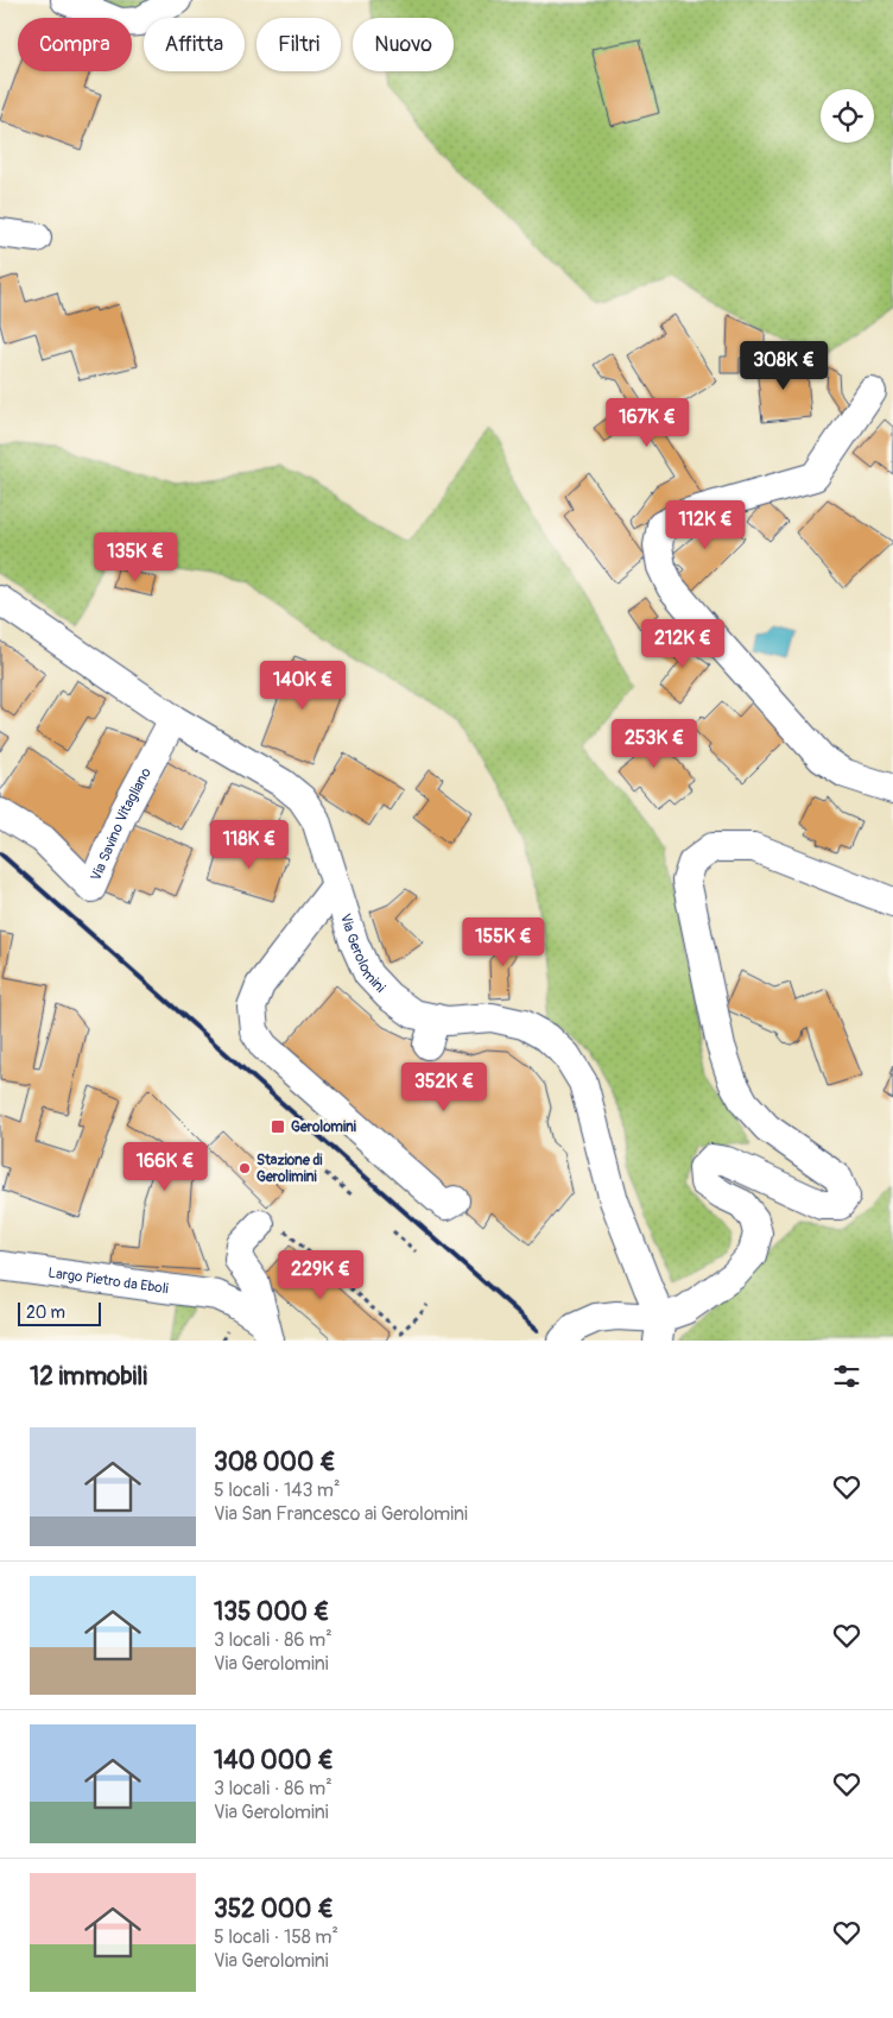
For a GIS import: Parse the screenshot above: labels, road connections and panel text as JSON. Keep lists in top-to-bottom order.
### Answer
{
  "streets": {
    "street": ["Via Savino Vitagliano", "Via Gerolomini", "Largo Pietro da Eboli"]
  },
  "crossings": [
    ["Via Savino Vitagliano", "Via Gerolomini"]
  ],
  "places": {
    "transit": ["Gerolomini"],
    "other": ["Stazione di Gerolimini"]
  },
  "scale_bar": "20 m",
  "page": {
    "chip": [
      "Compra",
      "Affitta",
      "Filtri",
      "Nuovo"
    ],
    "price": [
      "308K €",
      "167K €",
      "112K €",
      "135K €",
      "212K €",
      "140K €",
      "253K €",
      "118K €",
      "155K €",
      "352K €",
      "166K €",
      "229K €"
    ],
    "scale": "20 m",
    "heading": "12 immobili",
    "list": [
      {
        "name": "308 000 €",
        "note": "5 locali · 143 m² · Via San Francesco ai Gerolomini"
      },
      {
        "name": "135 000 €",
        "note": "3 locali · 86 m² · Via Gerolomini"
      },
      {
        "name": "140 000 €",
        "note": "3 locali · 86 m² · Via Gerolomini"
      },
      {
        "name": "352 000 €",
        "note": "5 locali · 158 m² · Via Gerolomini"
      }
    ]
  }
}
